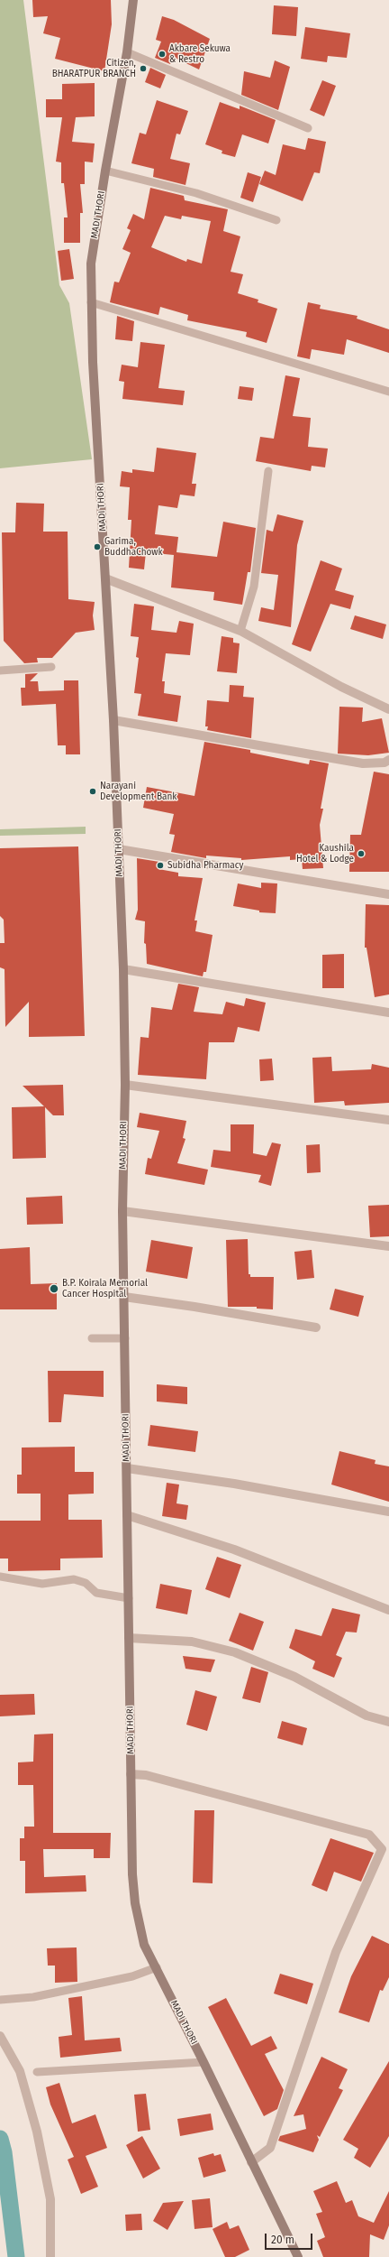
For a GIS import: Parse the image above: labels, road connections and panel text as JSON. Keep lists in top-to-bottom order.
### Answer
{
  "streets": {
    "main road": ["MADI THORI"]
  },
  "places": [
    "Akbare Sekuwa & Restro",
    "Citizen, BHARATPUR BRANCH",
    "Garima, BuddhaChowk",
    "Narayani Development Bank",
    "Kaushila Hotel & Lodge",
    "Subidha Pharmacy",
    "B.P. Koirala Memorial Cancer Hospital"
  ],
  "scale_bar": "20 m"
}
